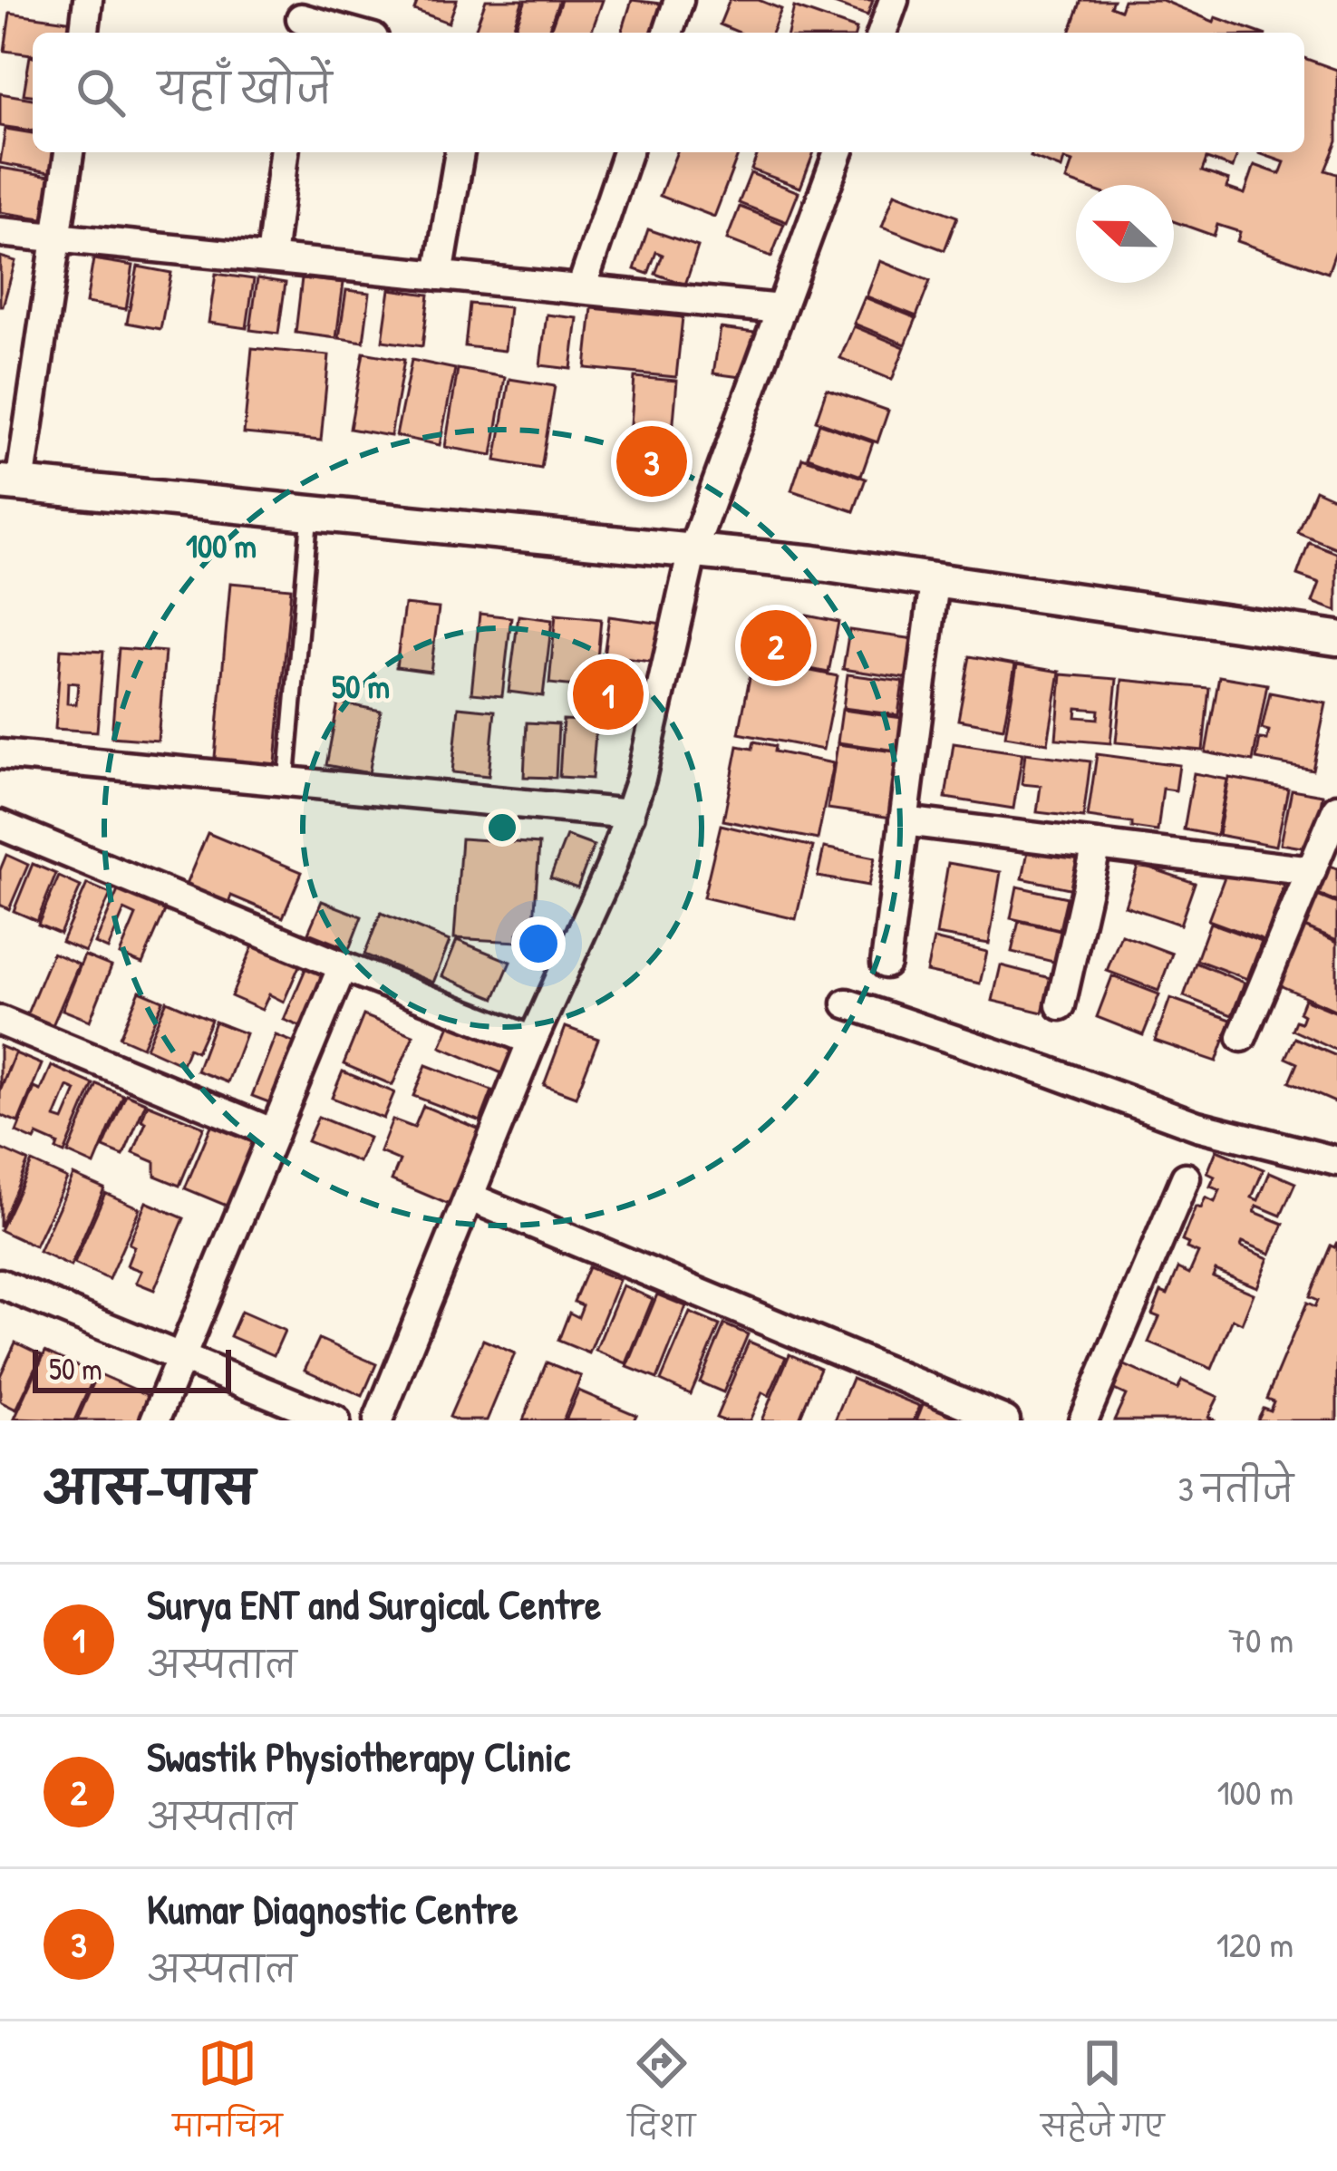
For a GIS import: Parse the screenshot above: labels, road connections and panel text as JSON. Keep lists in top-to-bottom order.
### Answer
{
  "scale_bar": "50 m",
  "north": "left",
  "page": {
    "search": "यहाँ खोजें",
    "pins": ["3", "2", "1"],
    "scale": "50 m",
    "heading": ["आस-पास", "3 नतीजे"],
    "list": [
      {
        "mark": "1",
        "name": "Surya ENT and Surgical Centre",
        "note": "अस्पताल",
        "value": "70 m"
      },
      {
        "mark": "2",
        "name": "Swastik Physiotherapy Clinic",
        "note": "अस्पताल",
        "value": "100 m"
      },
      {
        "mark": "3",
        "name": "Kumar Diagnostic Centre",
        "note": "अस्पताल",
        "value": "120 m"
      }
    ],
    "nav": ["मानचित्र", "दिशा", "सहेजे गए"]
  },
  "rings": ["100 m", "50 m"]
}
